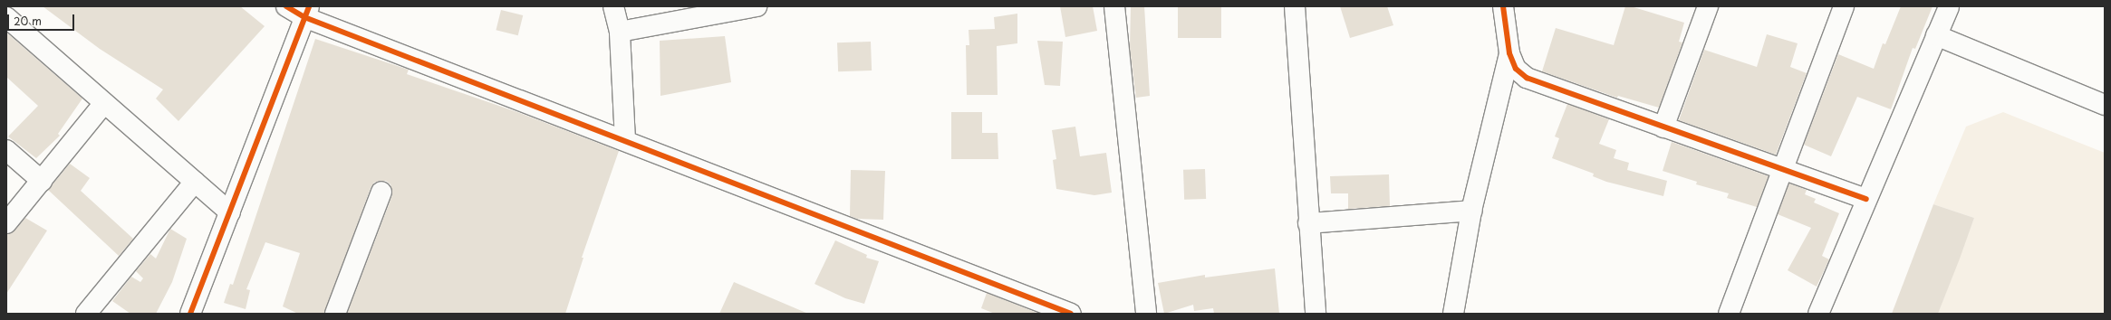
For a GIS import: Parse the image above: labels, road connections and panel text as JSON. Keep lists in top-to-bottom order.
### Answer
{
  "scale_bar": "20 m"
}
